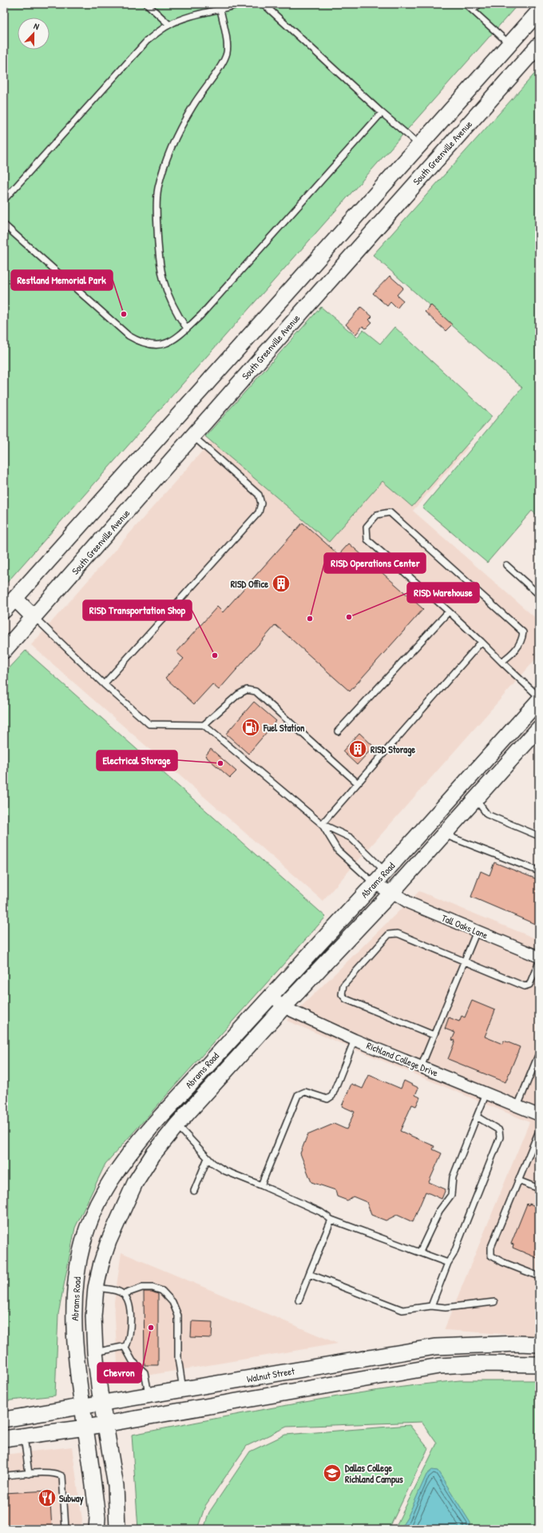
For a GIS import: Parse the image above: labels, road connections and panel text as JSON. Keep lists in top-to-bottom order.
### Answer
{
  "streets": {
    "main road": ["South Greenville Avenue", "Abrams Road", "Walnut Street"],
    "street": ["Tall Oaks Lane", "Richland College Drive"]
  },
  "crossings": [
    ["Abrams Road", "Tall Oaks Lane"],
    ["Abrams Road", "Richland College Drive"],
    ["Abrams Road", "Walnut Street"]
  ],
  "places": {
    "other": [
      "Restland Memorial Park",
      "RISD Warehouse",
      "RISD Operations Center",
      "RISD Transportation Shop",
      "Electrical Storage",
      "Chevron"
    ],
    "building": ["RISD Office", "RISD Storage"],
    "fuel station": ["Fuel Station"],
    "school or university": ["Dallas College Richland Campus"],
    "restaurant": ["Subway"]
  },
  "north": "top"
}
